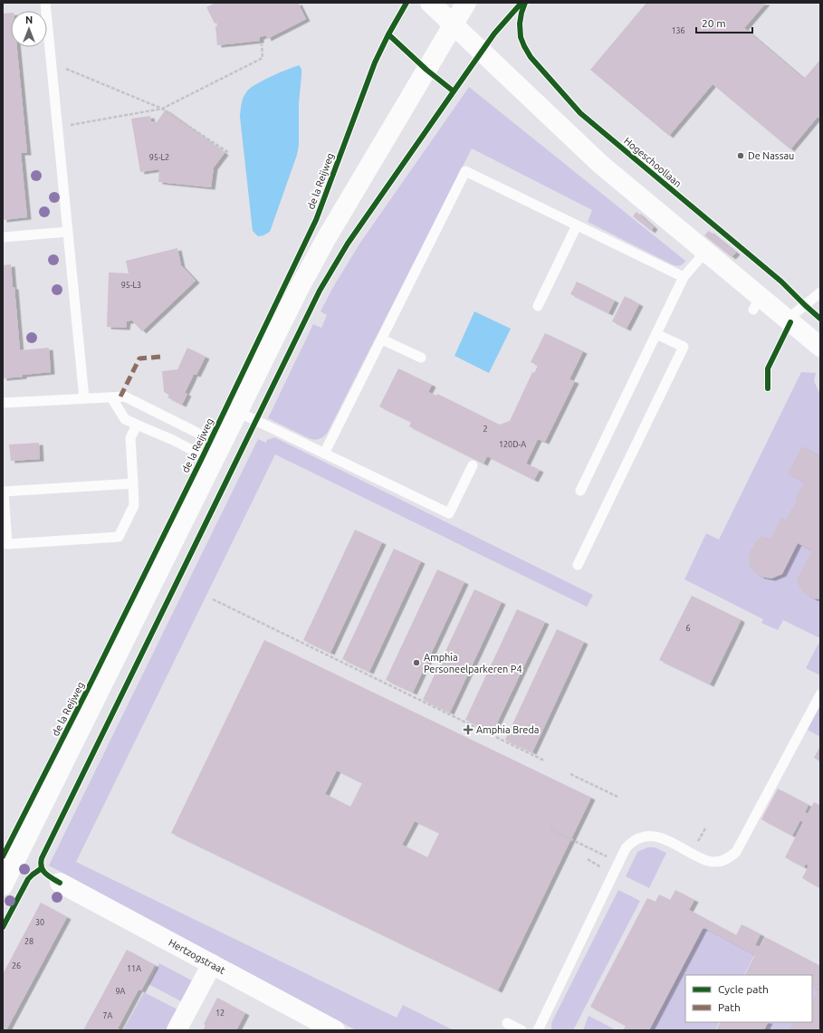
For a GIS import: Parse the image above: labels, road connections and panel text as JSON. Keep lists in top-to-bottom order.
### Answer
{
  "streets": {
    "street": ["de la Reijweg", "Hertzogstraat"],
    "cycle path": ["Hogeschoollaan"]
  },
  "places": {
    "other": ["De Nassau", "Amphia Personeelparkeren P4"],
    "health": ["Amphia Breda"]
  },
  "house_numbers": [
    "136",
    "95-L2",
    "95-L3",
    "2",
    "120D-A",
    "6",
    "30",
    "28",
    "26",
    "11A",
    "9A",
    "12",
    "7A"
  ],
  "legend": ["Cycle path", "Path"],
  "scale_bar": "20 m",
  "north": "top"
}
